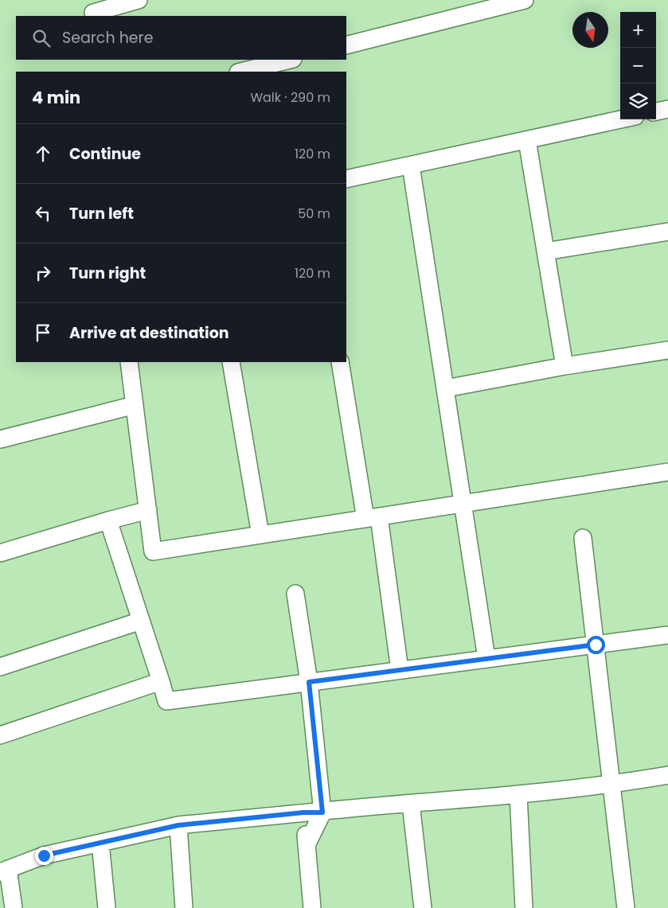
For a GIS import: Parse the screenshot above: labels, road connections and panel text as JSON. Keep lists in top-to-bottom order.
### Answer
{
  "north": "bottom",
  "page": {
    "map_buttons": ["+", "−"],
    "search": "Search here",
    "heading": ["4 min", "Walk · 290 m"],
    "list": [
      ["Continue", "120 m"],
      ["Turn left", "50 m"],
      ["Turn right", "120 m"],
      "Arrive at destination"
    ]
  }
}
